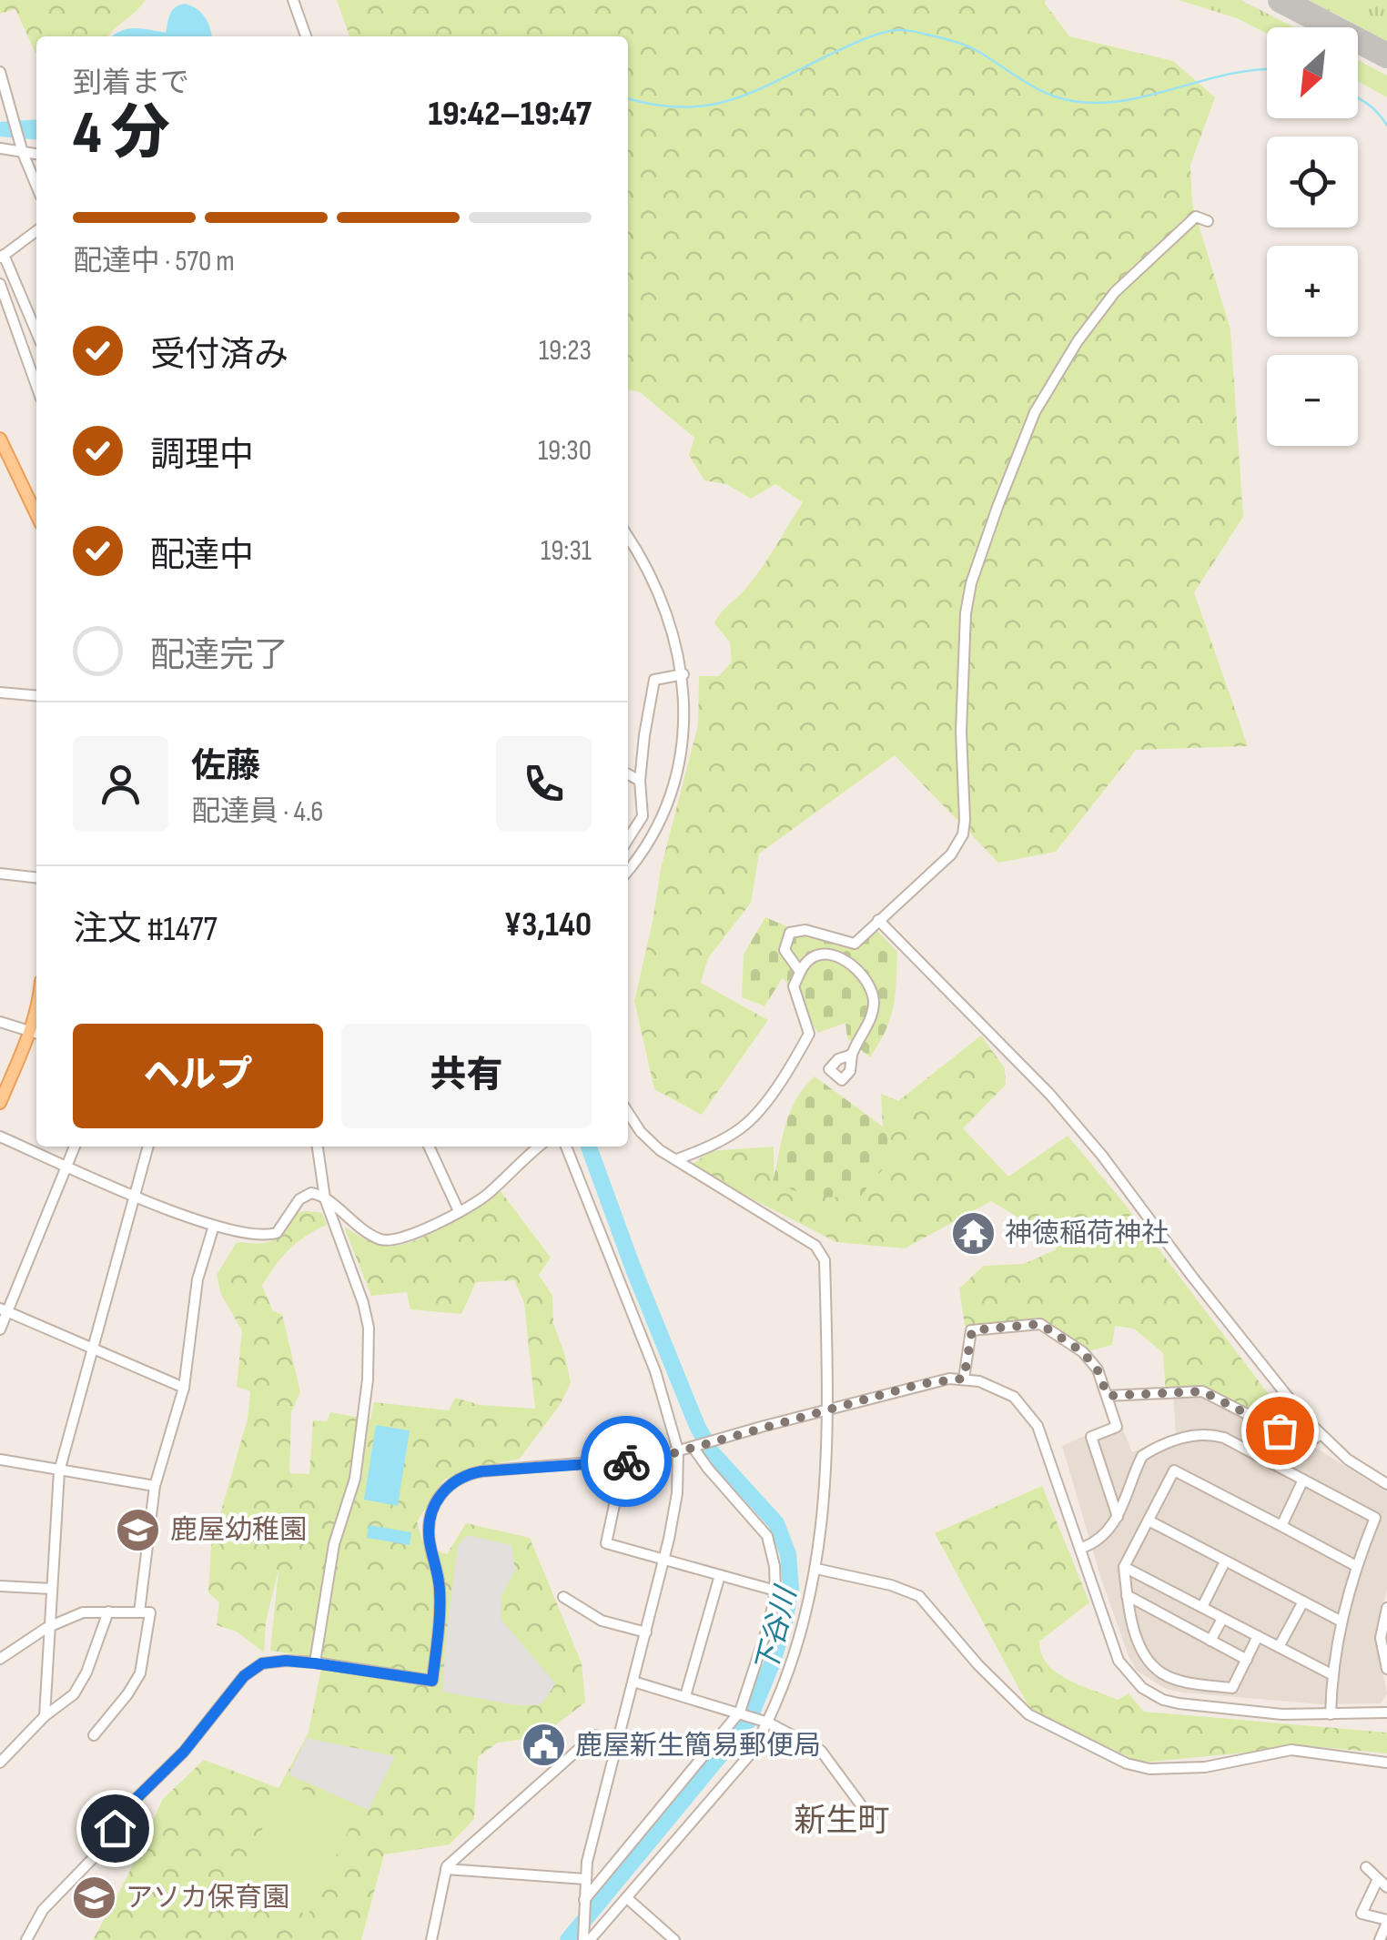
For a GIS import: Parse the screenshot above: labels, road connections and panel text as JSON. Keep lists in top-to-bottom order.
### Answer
{
  "districts": ["新生町"],
  "water": ["下谷川"],
  "places": {
    "temple": ["神徳稲荷神社"],
    "school or university": ["鹿屋幼稚園", "アソカ保育園"],
    "public building": ["鹿屋新生簡易郵便局"]
  },
  "north": "bottom left",
  "page": {
    "map_buttons": ["+", "−"],
    "heading": ["4 分", "到着まで", "19:42–19:47"],
    "panel": [
      "佐藤",
      "配達員 · 4.6",
      "注文 #1477",
      "¥3,140"
    ],
    "bar": "配達中 · 570 m",
    "list": [
      ["受付済み", "19:23"],
      ["調理中", "19:30"],
      ["配達中", "19:31"],
      "配達完了"
    ],
    "buttons": ["ヘルプ", "共有"]
  }
}
